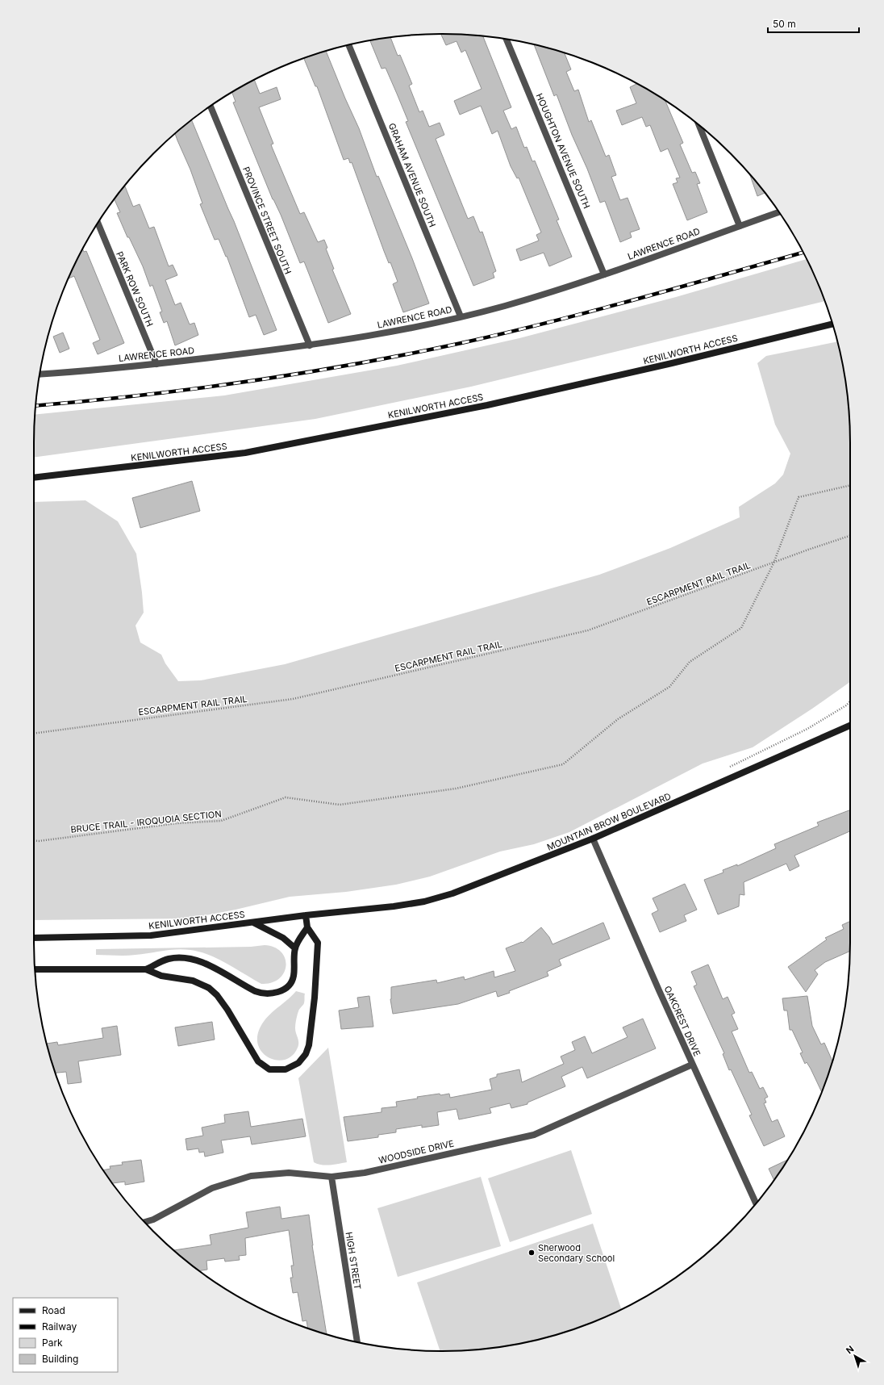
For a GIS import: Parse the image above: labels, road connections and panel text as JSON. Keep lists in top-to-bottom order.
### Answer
{
  "streets": {
    "main road": ["KENILWORTH ACCESS", "MOUNTAIN BROW BOULEVARD"],
    "street": [
      "HOUGHTON AVENUE SOUTH",
      "GRAHAM AVENUE SOUTH",
      "PROVINCE STREET SOUTH",
      "LAWRENCE ROAD",
      "PARK ROW SOUTH",
      "OAKCREST DRIVE",
      "WOODSIDE DRIVE",
      "HIGH STREET"
    ],
    "path": ["ESCARPMENT RAIL TRAIL", "BRUCE TRAIL - IROQUOIA SECTION"]
  },
  "crossings": [
    ["HOUGHTON AVENUE SOUTH", "LAWRENCE ROAD"],
    ["GRAHAM AVENUE SOUTH", "LAWRENCE ROAD"],
    ["PROVINCE STREET SOUTH", "LAWRENCE ROAD"],
    ["LAWRENCE ROAD", "PARK ROW SOUTH"],
    ["KENILWORTH ACCESS", "MOUNTAIN BROW BOULEVARD"],
    ["ESCARPMENT RAIL TRAIL", "BRUCE TRAIL - IROQUOIA SECTION"],
    ["MOUNTAIN BROW BOULEVARD", "OAKCREST DRIVE"],
    ["OAKCREST DRIVE", "WOODSIDE DRIVE"],
    ["WOODSIDE DRIVE", "HIGH STREET"]
  ],
  "places": ["Sherwood Secondary School"],
  "legend": [
    "Road",
    "Railway",
    "Park",
    "Building"
  ],
  "scale_bar": "50 m",
  "north": "top left"
}
